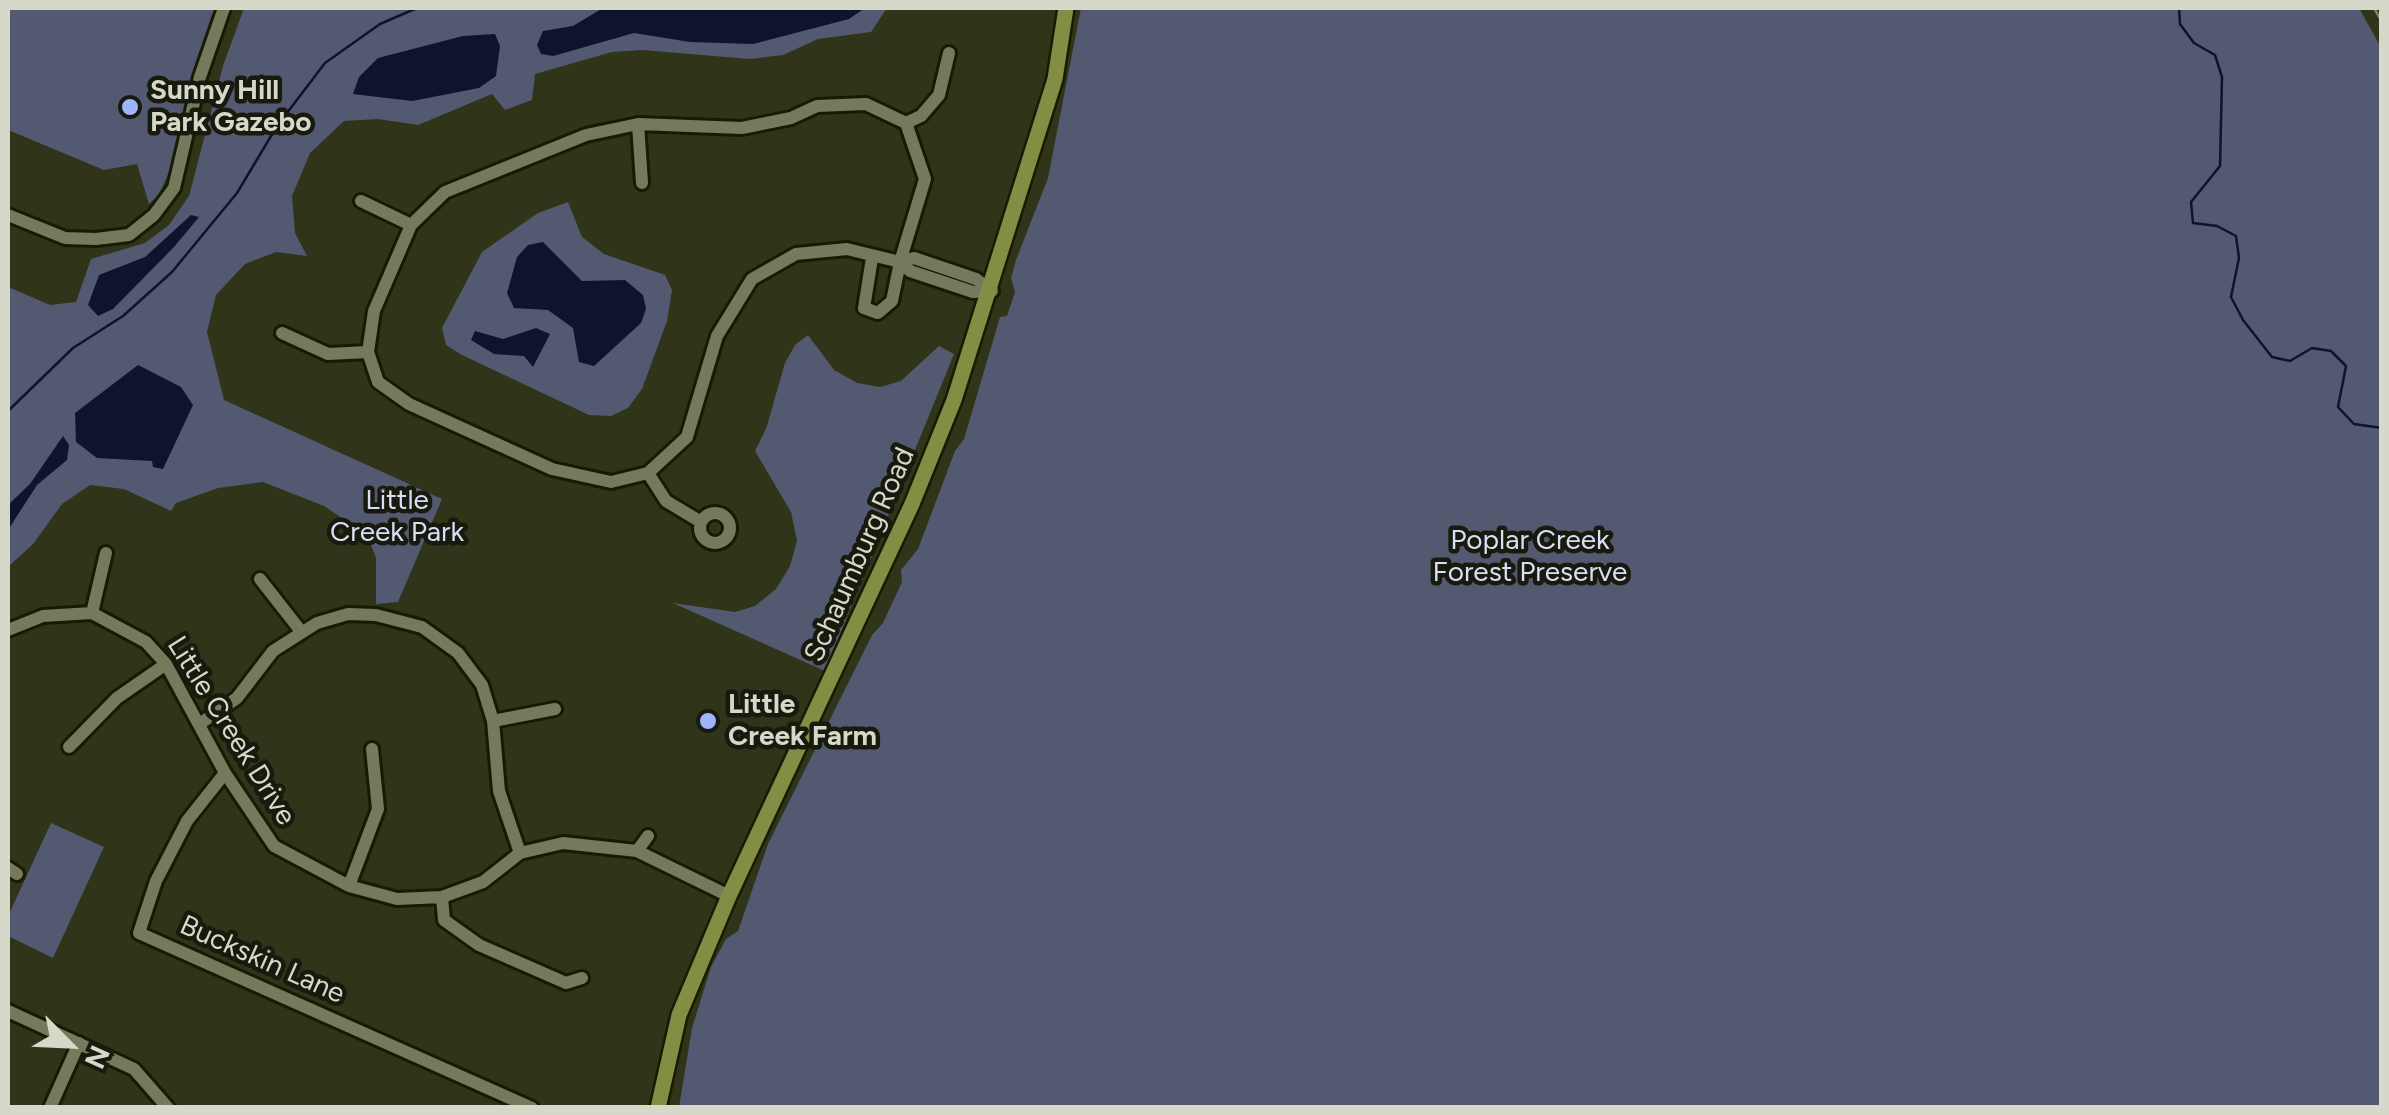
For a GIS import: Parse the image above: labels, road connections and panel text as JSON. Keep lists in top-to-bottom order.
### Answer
{
  "streets": {
    "main road": ["Schaumburg Road"],
    "street": ["Little Creek Drive", "Buckskin Lane"]
  },
  "crossings": [
    ["Schaumburg Road", "Little Creek Drive"],
    ["Little Creek Drive", "Buckskin Lane"]
  ],
  "parks": ["Little Creek Park", "Poplar Creek Forest Preserve"],
  "places": ["Sunny Hill Park Gazebo", "Little Creek Farm"],
  "north": "bottom right"
}
